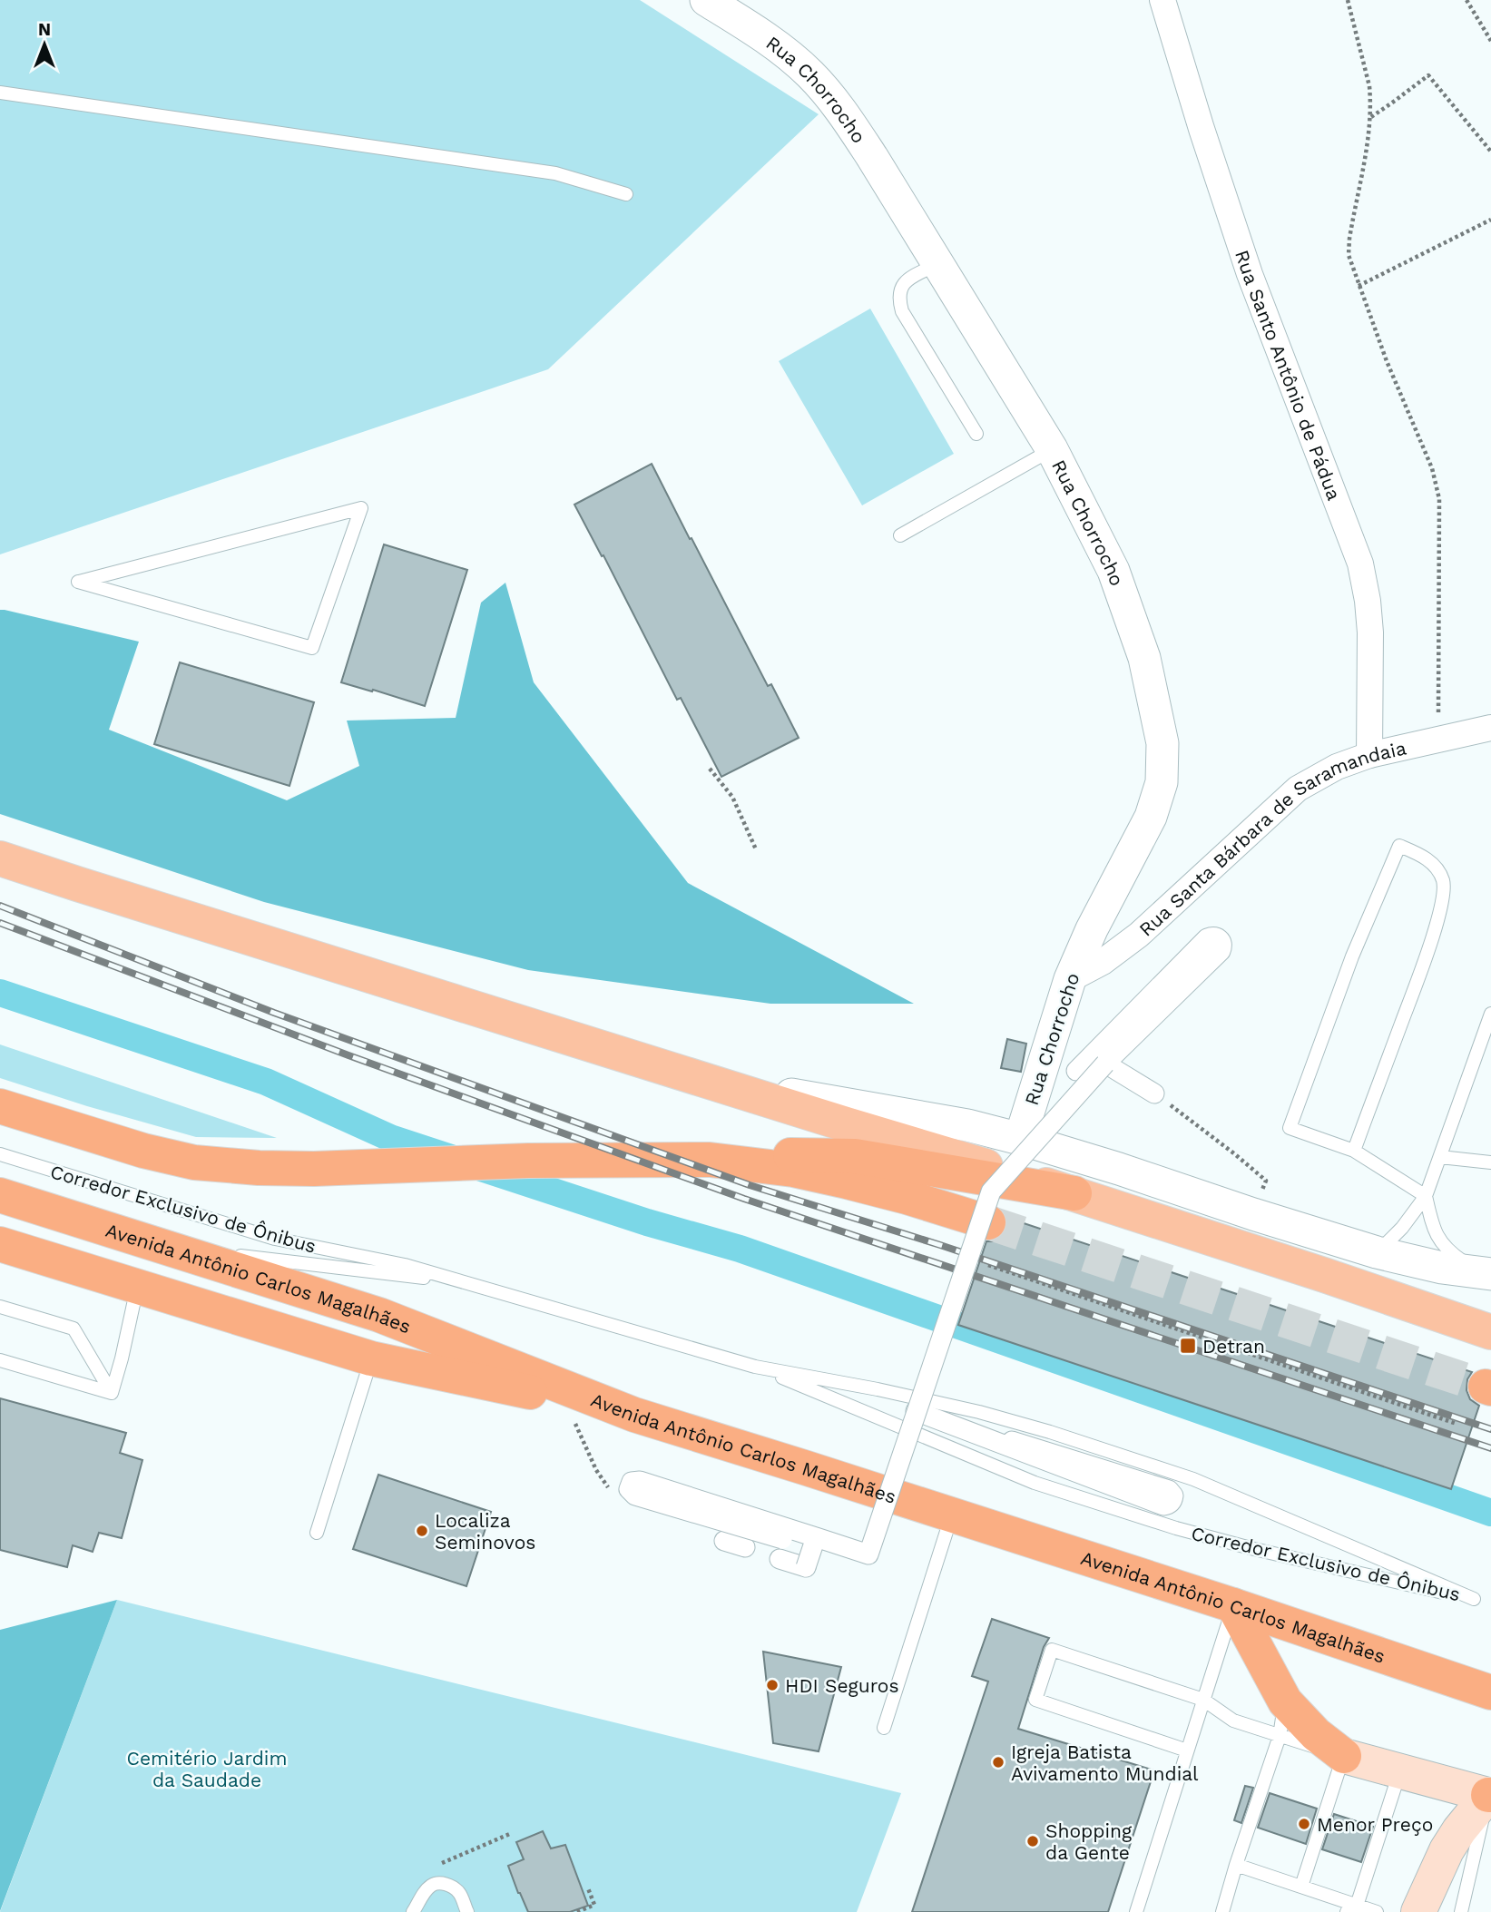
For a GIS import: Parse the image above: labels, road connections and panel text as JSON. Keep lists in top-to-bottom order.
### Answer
{
  "streets": {
    "highway": ["Avenida Antônio Carlos Magalhães"],
    "street": ["Rua Chorrocho", "Rua Santo Antônio de Pádua", "Rua Santa Bárbara de Saramandaia"],
    "lane": ["Corredor Exclusivo de Ônibus"]
  },
  "crossings": [
    ["Rua Chorrocho", "Rua Santa Bárbara de Saramandaia"],
    ["Rua Santo Antônio de Pádua", "Rua Santa Bárbara de Saramandaia"],
    ["Corredor Exclusivo de Ônibus", "Avenida Antônio Carlos Magalhães"]
  ],
  "parks": ["Cemitério Jardim da Saudade"],
  "places": {
    "transit": ["Detran"],
    "other": [
      "Localiza Seminovos",
      "HDI Seguros",
      "Igreja Batista Avivamento Mundial",
      "Menor Preço",
      "Shopping da Gente"
    ]
  },
  "north": "top"
}
